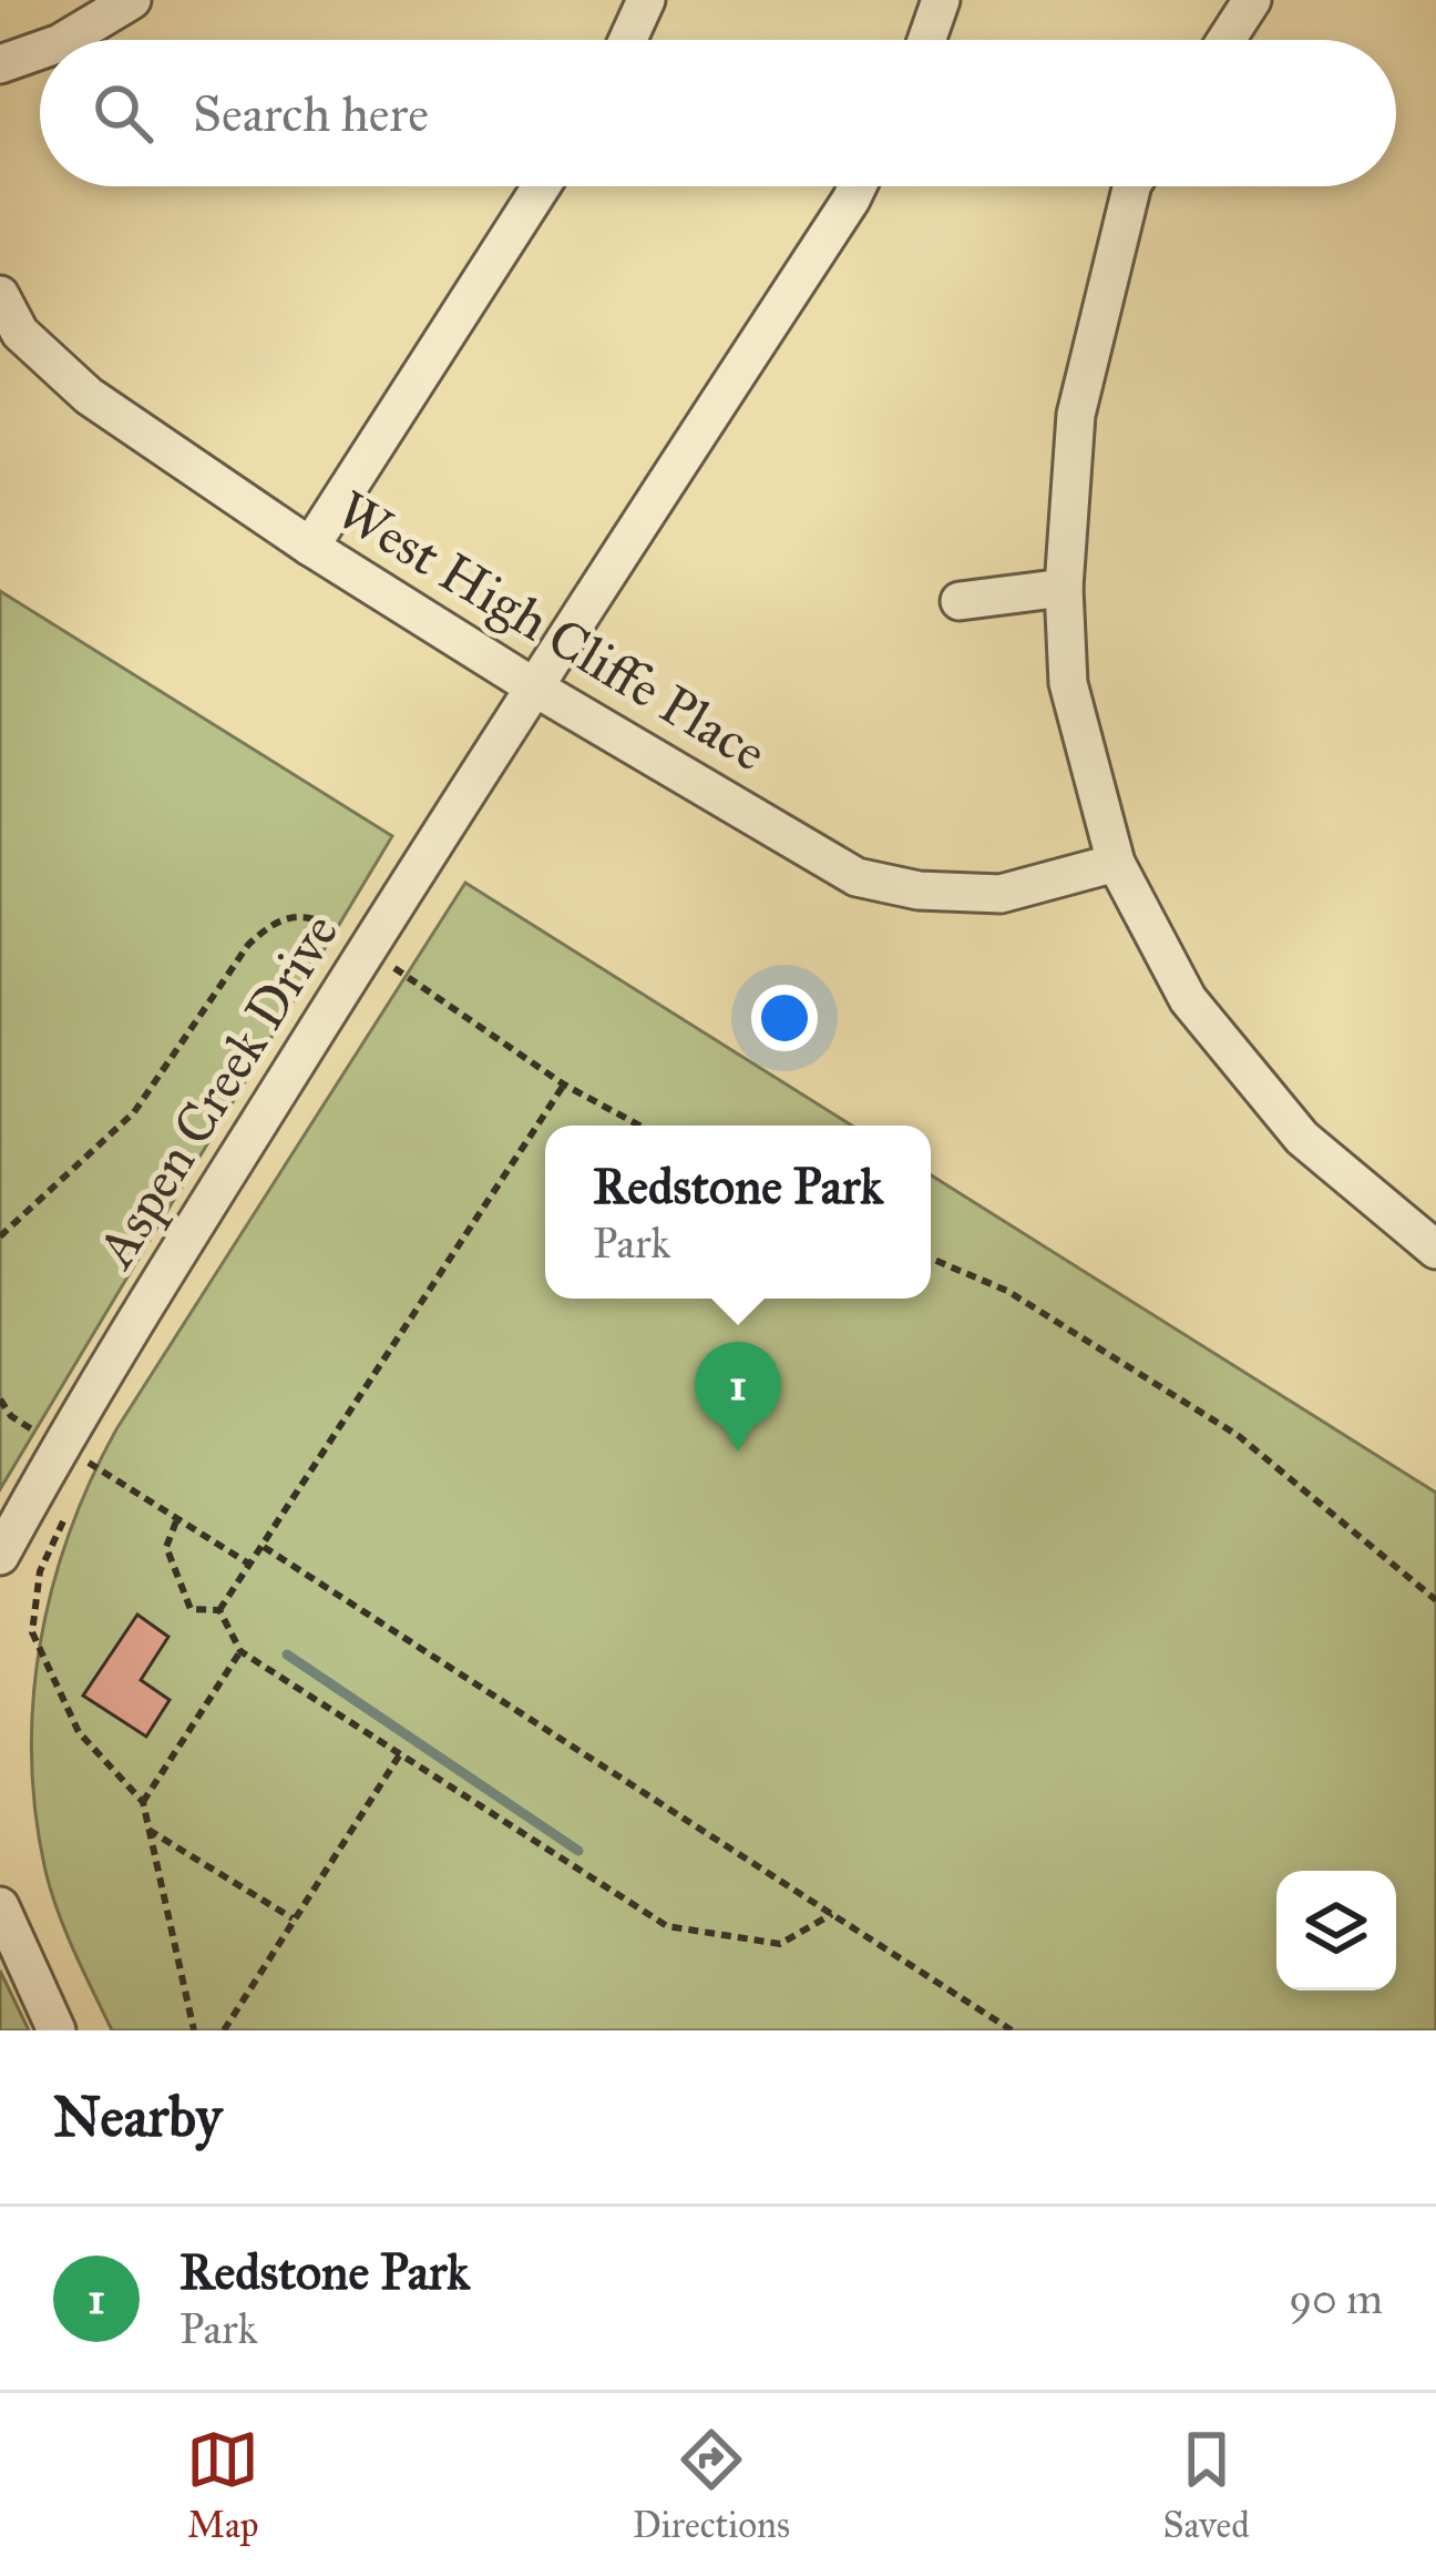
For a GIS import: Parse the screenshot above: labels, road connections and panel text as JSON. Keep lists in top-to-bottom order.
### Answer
{
  "streets": {
    "street": ["West High Cliffe Place", "Aspen Creek Drive"]
  },
  "crossings": [
    ["West High Cliffe Place", "Aspen Creek Drive"]
  ],
  "page": {
    "search": "Search here",
    "popup": ["Redstone Park", "Park"],
    "pins": "1",
    "heading": "Nearby",
    "list": [
      {
        "mark": "1",
        "name": "Redstone Park",
        "note": "Park",
        "value": "90 m"
      }
    ],
    "nav": ["Map", "Directions", "Saved"]
  }
}
